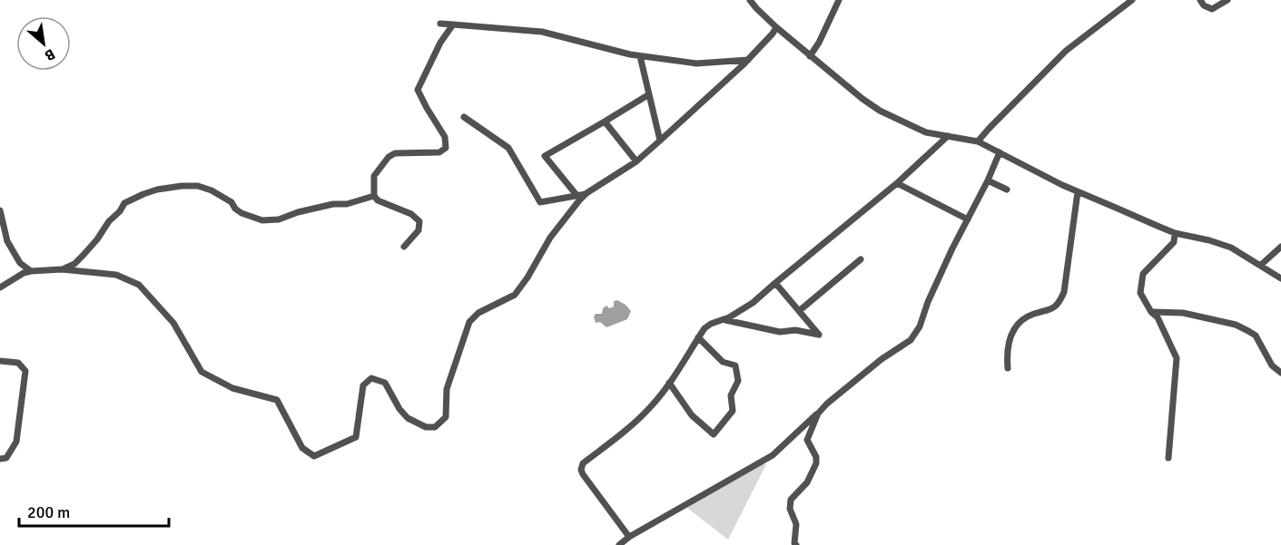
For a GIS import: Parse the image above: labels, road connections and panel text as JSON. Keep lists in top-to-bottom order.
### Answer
{
  "scale_bar": "200 m",
  "north": "bottom right"
}
